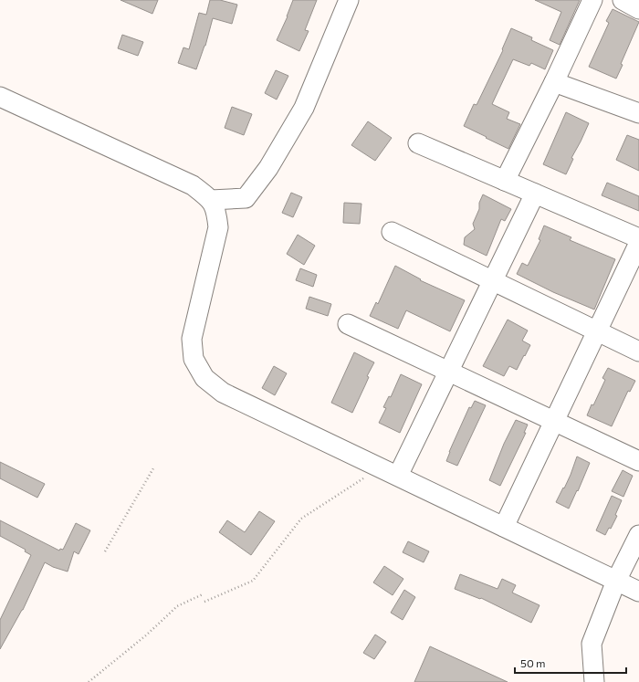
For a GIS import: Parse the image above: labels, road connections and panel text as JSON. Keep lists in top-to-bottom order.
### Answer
{
  "scale_bar": "50 m"
}
